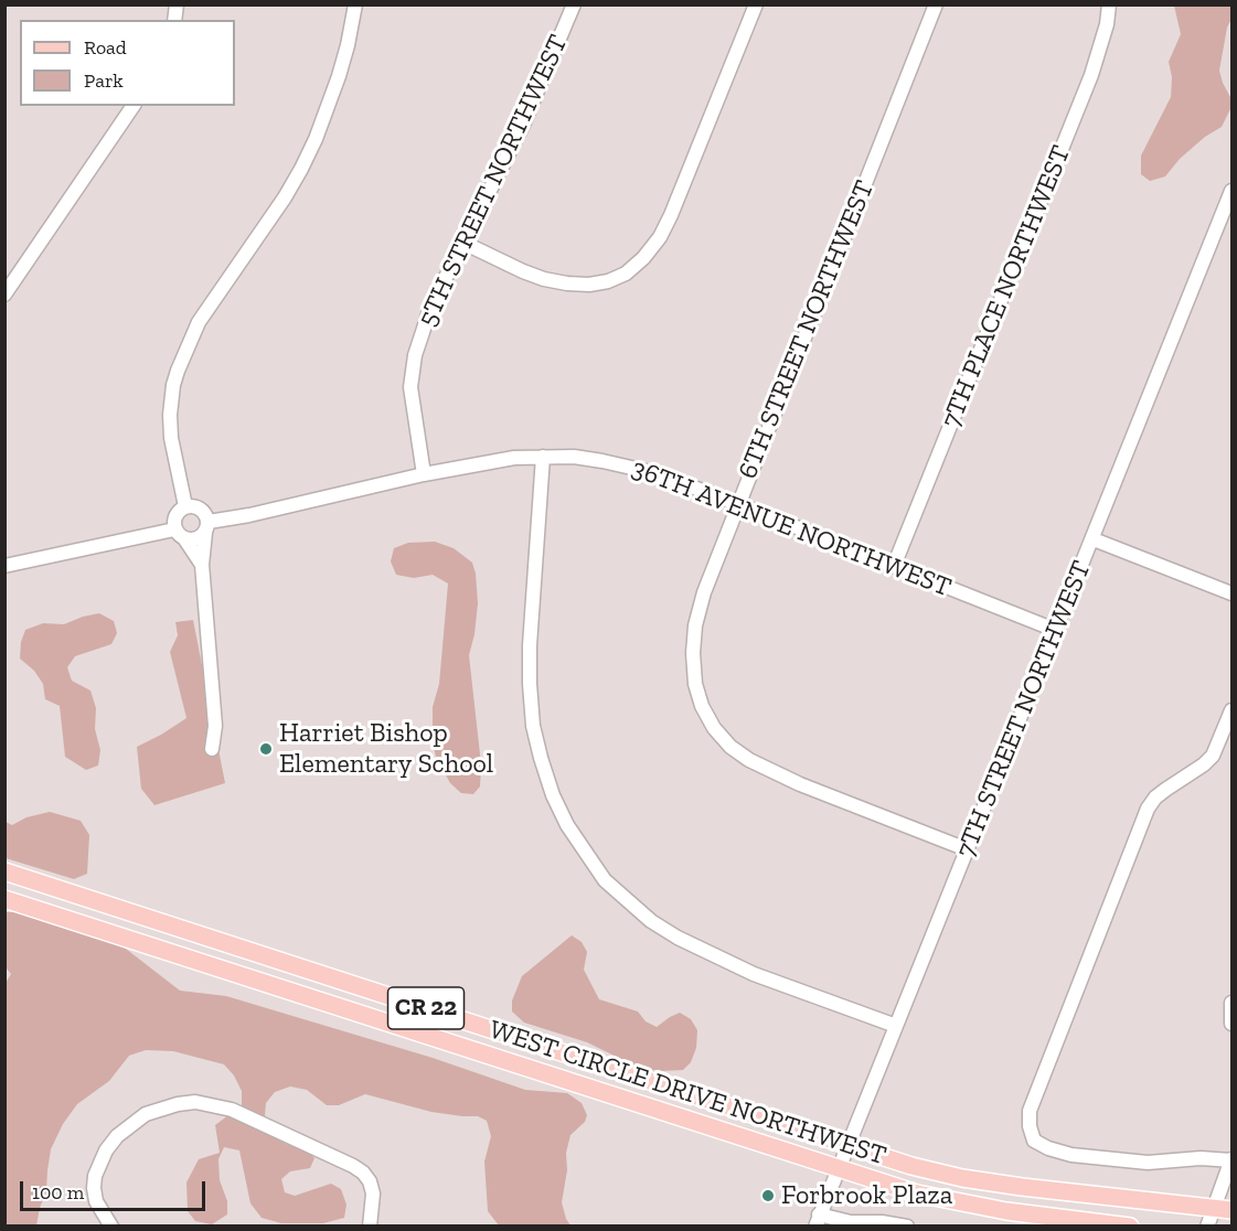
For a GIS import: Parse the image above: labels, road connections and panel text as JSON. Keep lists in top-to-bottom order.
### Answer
{
  "streets": {
    "main road": ["CR 22", "WEST CIRCLE DRIVE NORTHWEST"],
    "street": [
      "5TH STREET NORTHWEST",
      "7TH PLACE NORTHWEST",
      "6TH STREET NORTHWEST",
      "36TH AVENUE NORTHWEST",
      "7TH STREET NORTHWEST"
    ]
  },
  "crossings": [
    ["5TH STREET NORTHWEST", "36TH AVENUE NORTHWEST"],
    ["7TH PLACE NORTHWEST", "36TH AVENUE NORTHWEST"],
    ["6TH STREET NORTHWEST", "36TH AVENUE NORTHWEST"],
    ["6TH STREET NORTHWEST", "7TH STREET NORTHWEST"],
    ["36TH AVENUE NORTHWEST", "7TH STREET NORTHWEST"],
    ["7TH STREET NORTHWEST", "WEST CIRCLE DRIVE NORTHWEST"]
  ],
  "places": ["Harriet Bishop Elementary School", "Forbrook Plaza"],
  "legend": ["Road", "Park"],
  "scale_bar": "100 m"
}
